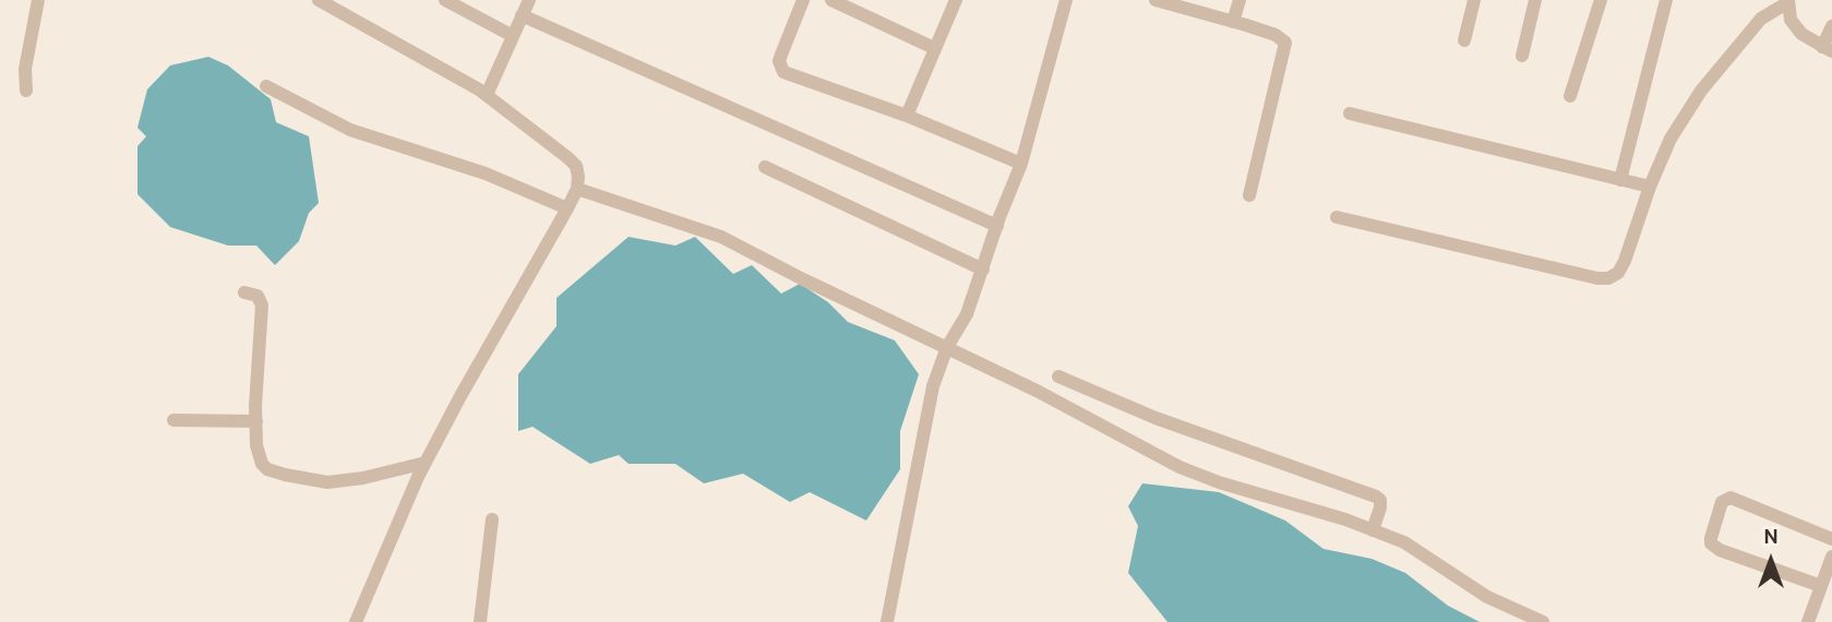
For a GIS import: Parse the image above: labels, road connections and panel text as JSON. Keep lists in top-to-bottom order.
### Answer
{
  "north": "top"
}
